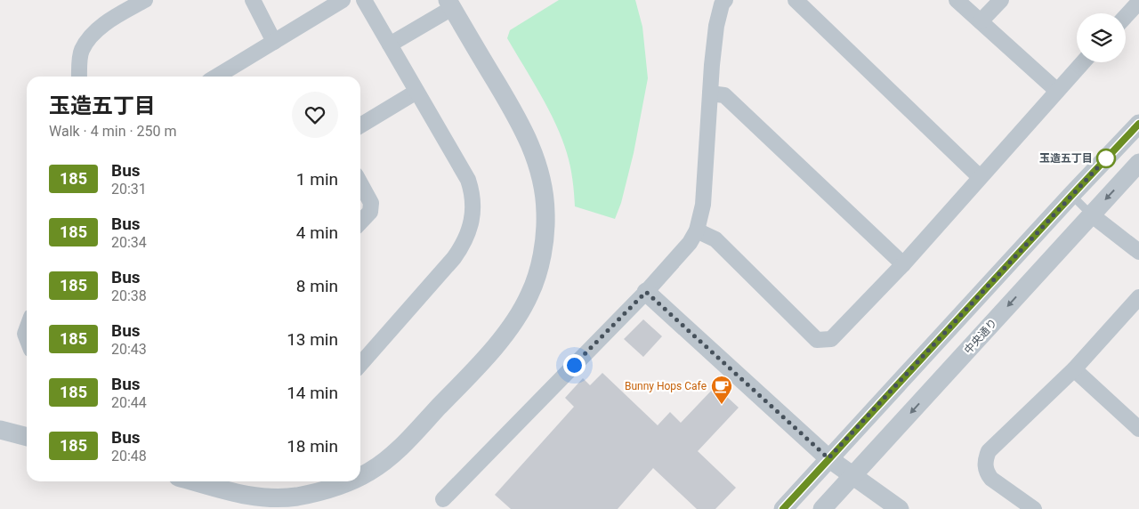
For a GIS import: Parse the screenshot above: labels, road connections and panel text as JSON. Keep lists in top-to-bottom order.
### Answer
{
  "streets": {
    "street": ["中央通り"]
  },
  "places": {
    "other": ["玉造五丁目"],
    "cafe": ["Bunny Hops Cafe"]
  },
  "lines": ["bus line 185"],
  "page": {
    "heading": ["玉造五丁目", "Walk · 4 min · 250 m"],
    "list": [
      {
        "mark": "185",
        "name": "Bus",
        "note": "20:31",
        "value": "1 min"
      },
      {
        "mark": "185",
        "name": "Bus",
        "note": "20:34",
        "value": "4 min"
      },
      {
        "mark": "185",
        "name": "Bus",
        "note": "20:38",
        "value": "8 min"
      },
      {
        "mark": "185",
        "name": "Bus",
        "note": "20:43",
        "value": "13 min"
      },
      {
        "mark": "185",
        "name": "Bus",
        "note": "20:44",
        "value": "14 min"
      },
      {
        "mark": "185",
        "name": "Bus",
        "note": "20:48",
        "value": "18 min"
      }
    ]
  }
}
